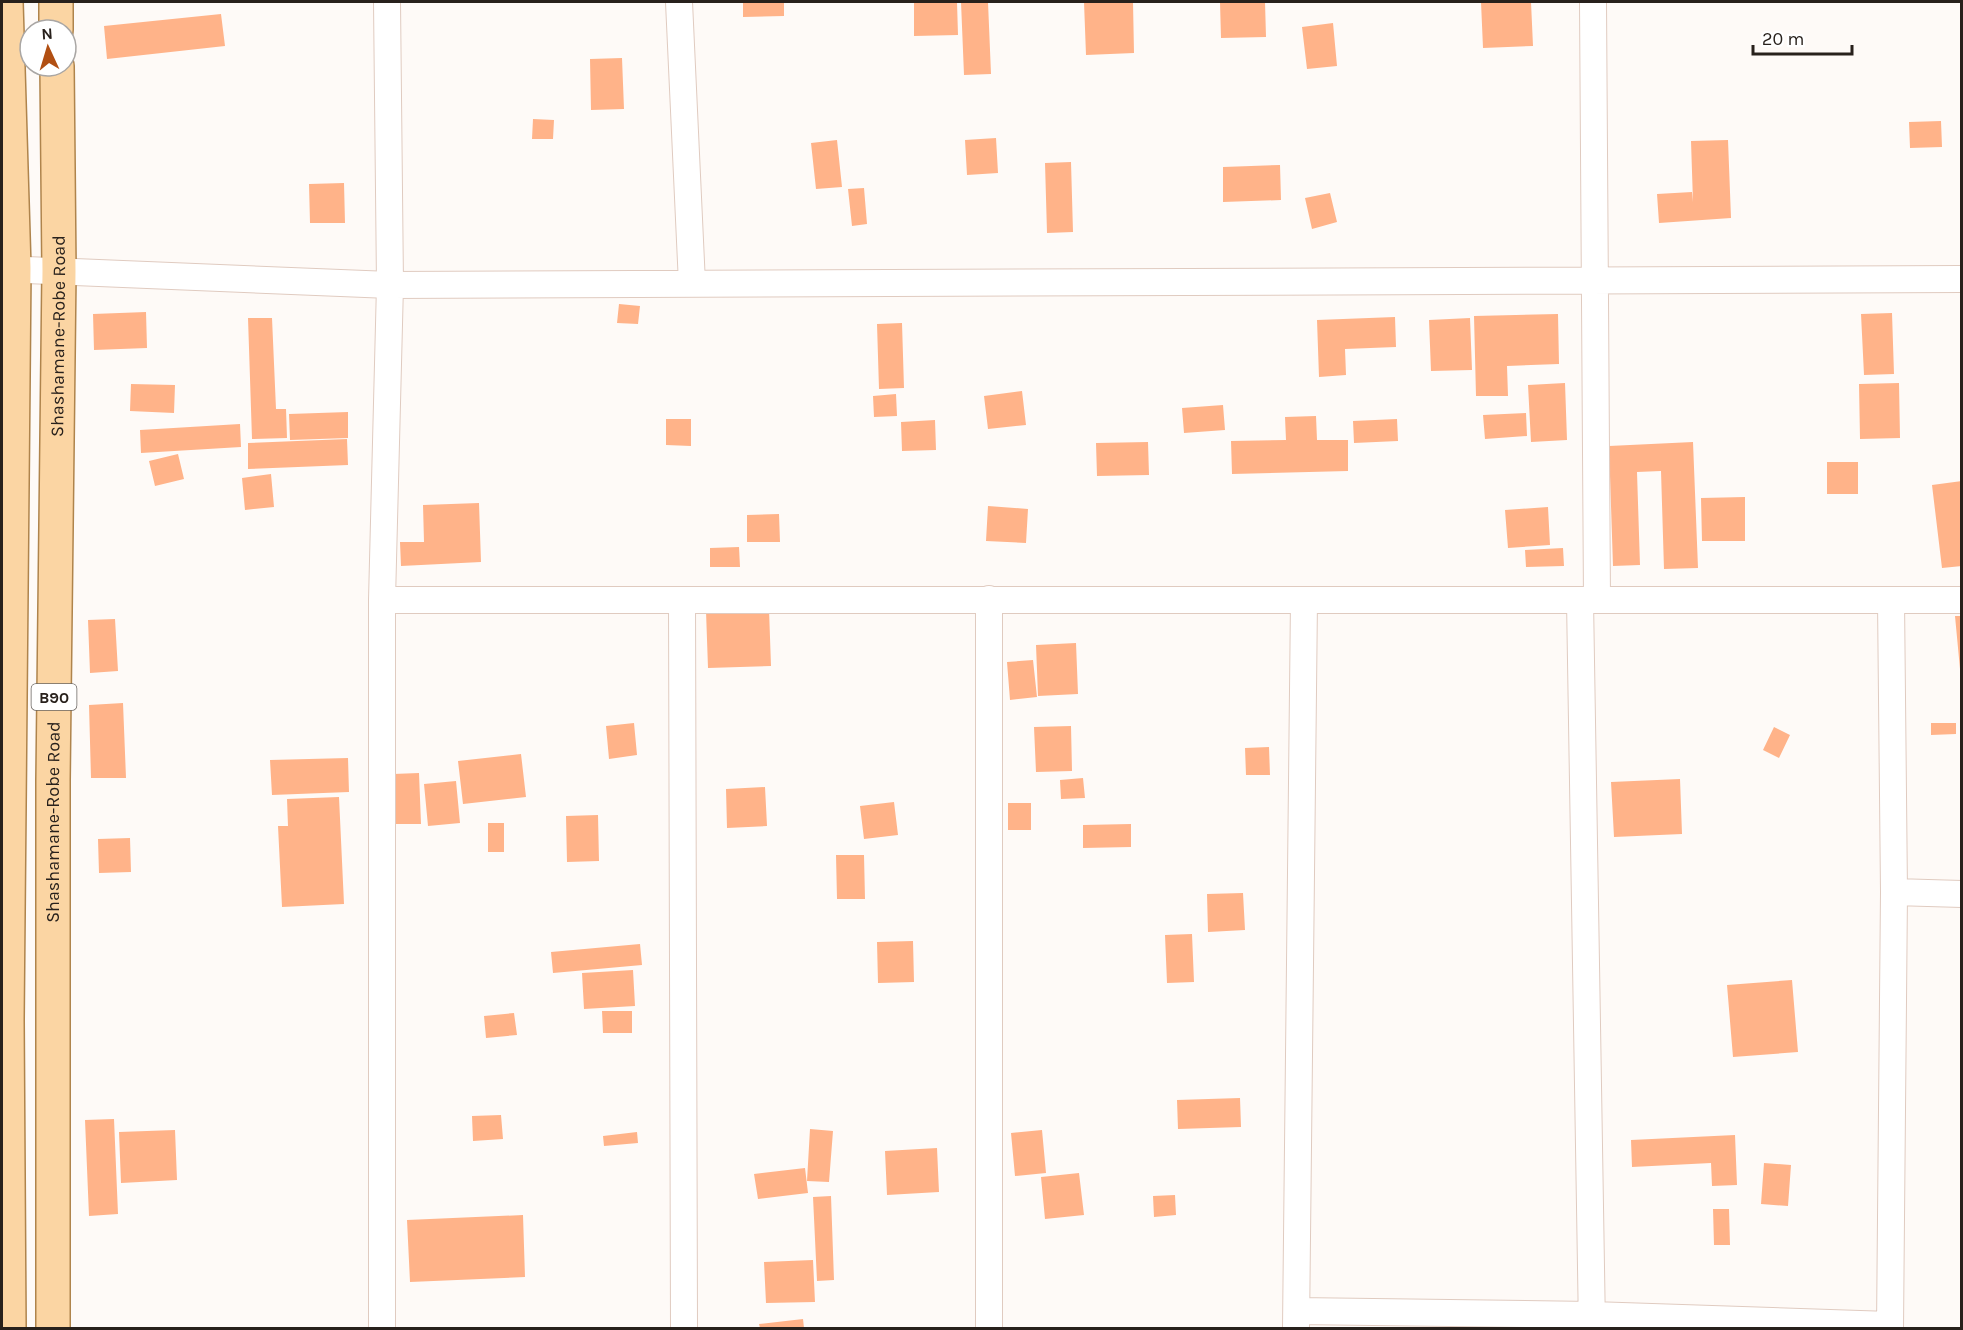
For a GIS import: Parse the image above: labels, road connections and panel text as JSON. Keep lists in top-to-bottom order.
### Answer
{
  "streets": {
    "main road": ["Shashamane-Robe Road", "B90"]
  },
  "scale_bar": "20 m",
  "north": "top"
}
